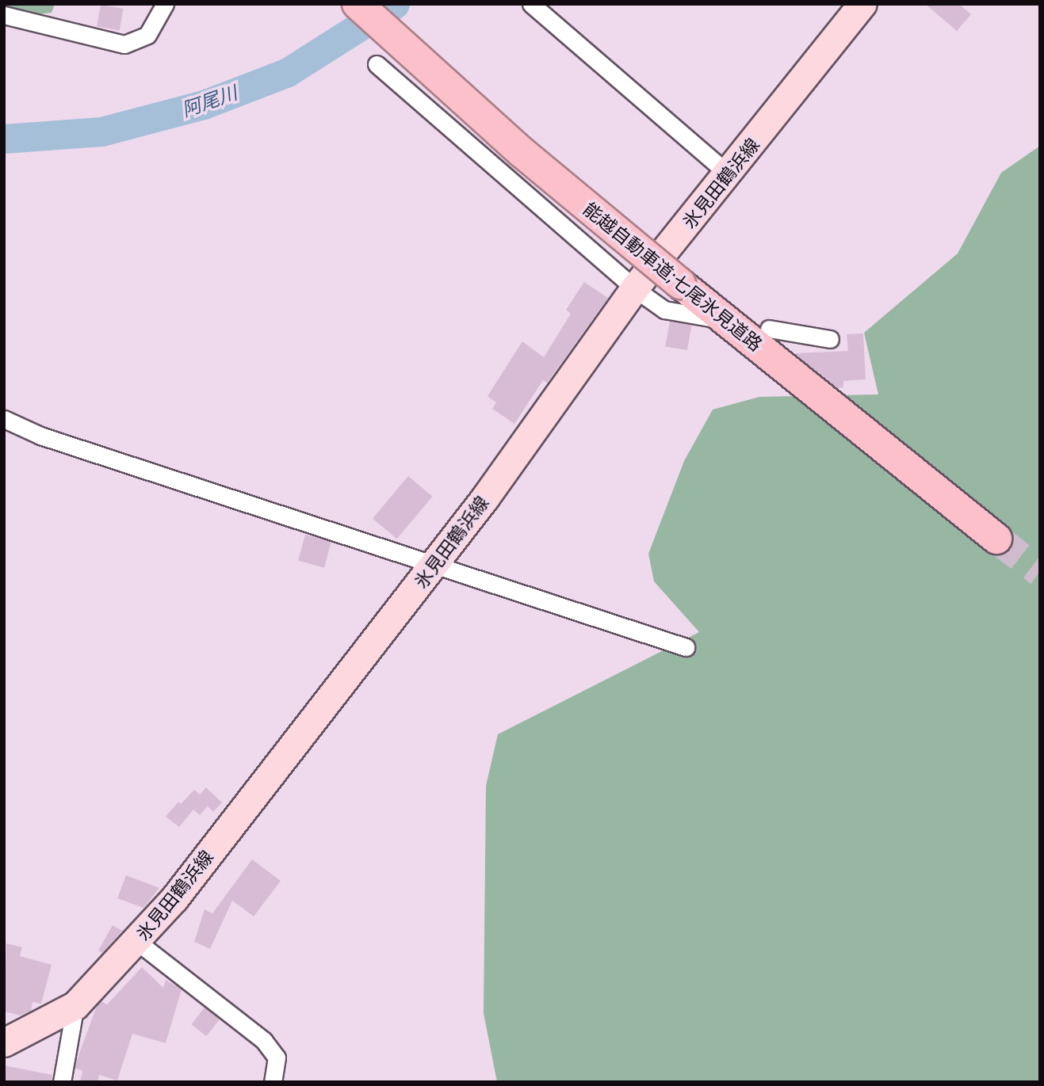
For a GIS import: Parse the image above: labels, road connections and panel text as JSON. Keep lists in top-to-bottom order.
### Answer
{
  "streets": {
    "highway": ["能越自動車道;七尾氷見道路"],
    "main road": ["氷見田鶴浜線"]
  },
  "water": ["阿尾川"]
}
